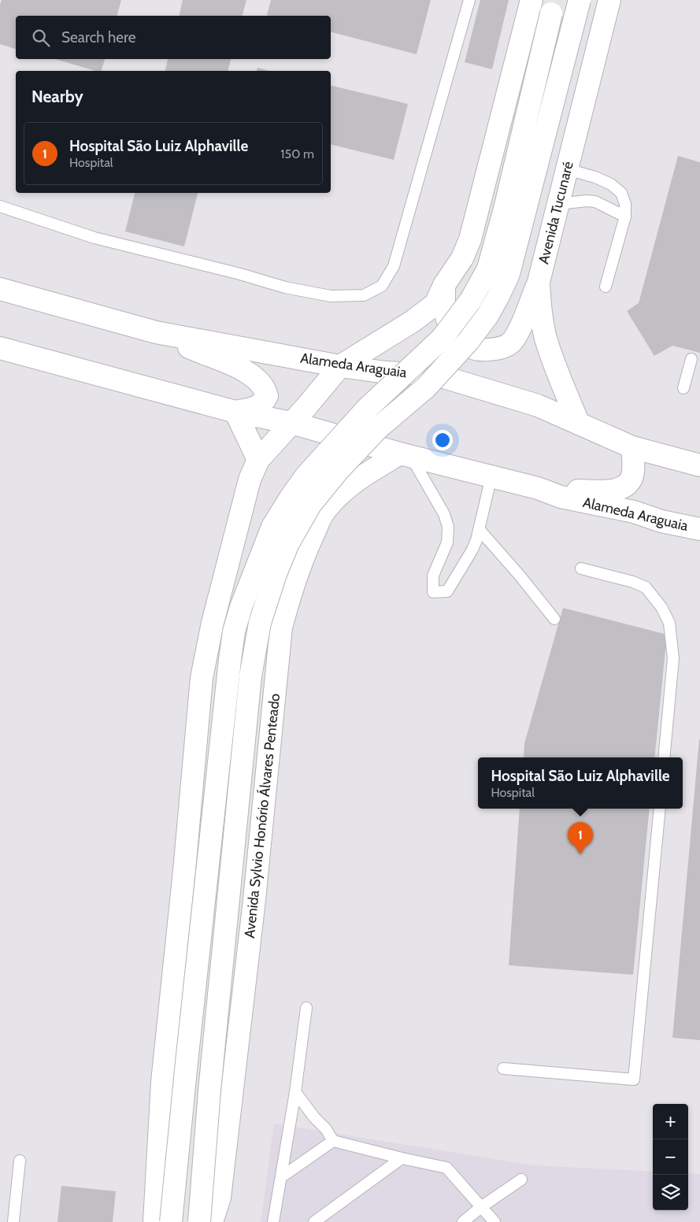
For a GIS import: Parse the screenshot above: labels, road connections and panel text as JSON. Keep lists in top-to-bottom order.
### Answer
{
  "streets": {
    "street": ["Avenida Tucunaré", "Alameda Araguaia", "Avenida Sylvio Honório Álvares Penteado"]
  },
  "crossings": [
    ["Avenida Tucunaré", "Alameda Araguaia"],
    ["Alameda Araguaia", "Avenida Sylvio Honório Álvares Penteado"]
  ],
  "page": {
    "search": "Search here",
    "heading": "Nearby",
    "list": [
      {
        "mark": "1",
        "name": "Hospital São Luiz Alphaville",
        "note": "Hospital",
        "value": "150 m"
      }
    ],
    "popup": ["Hospital São Luiz Alphaville", "Hospital"],
    "pins": "1",
    "map_buttons": ["+", "−"]
  }
}
